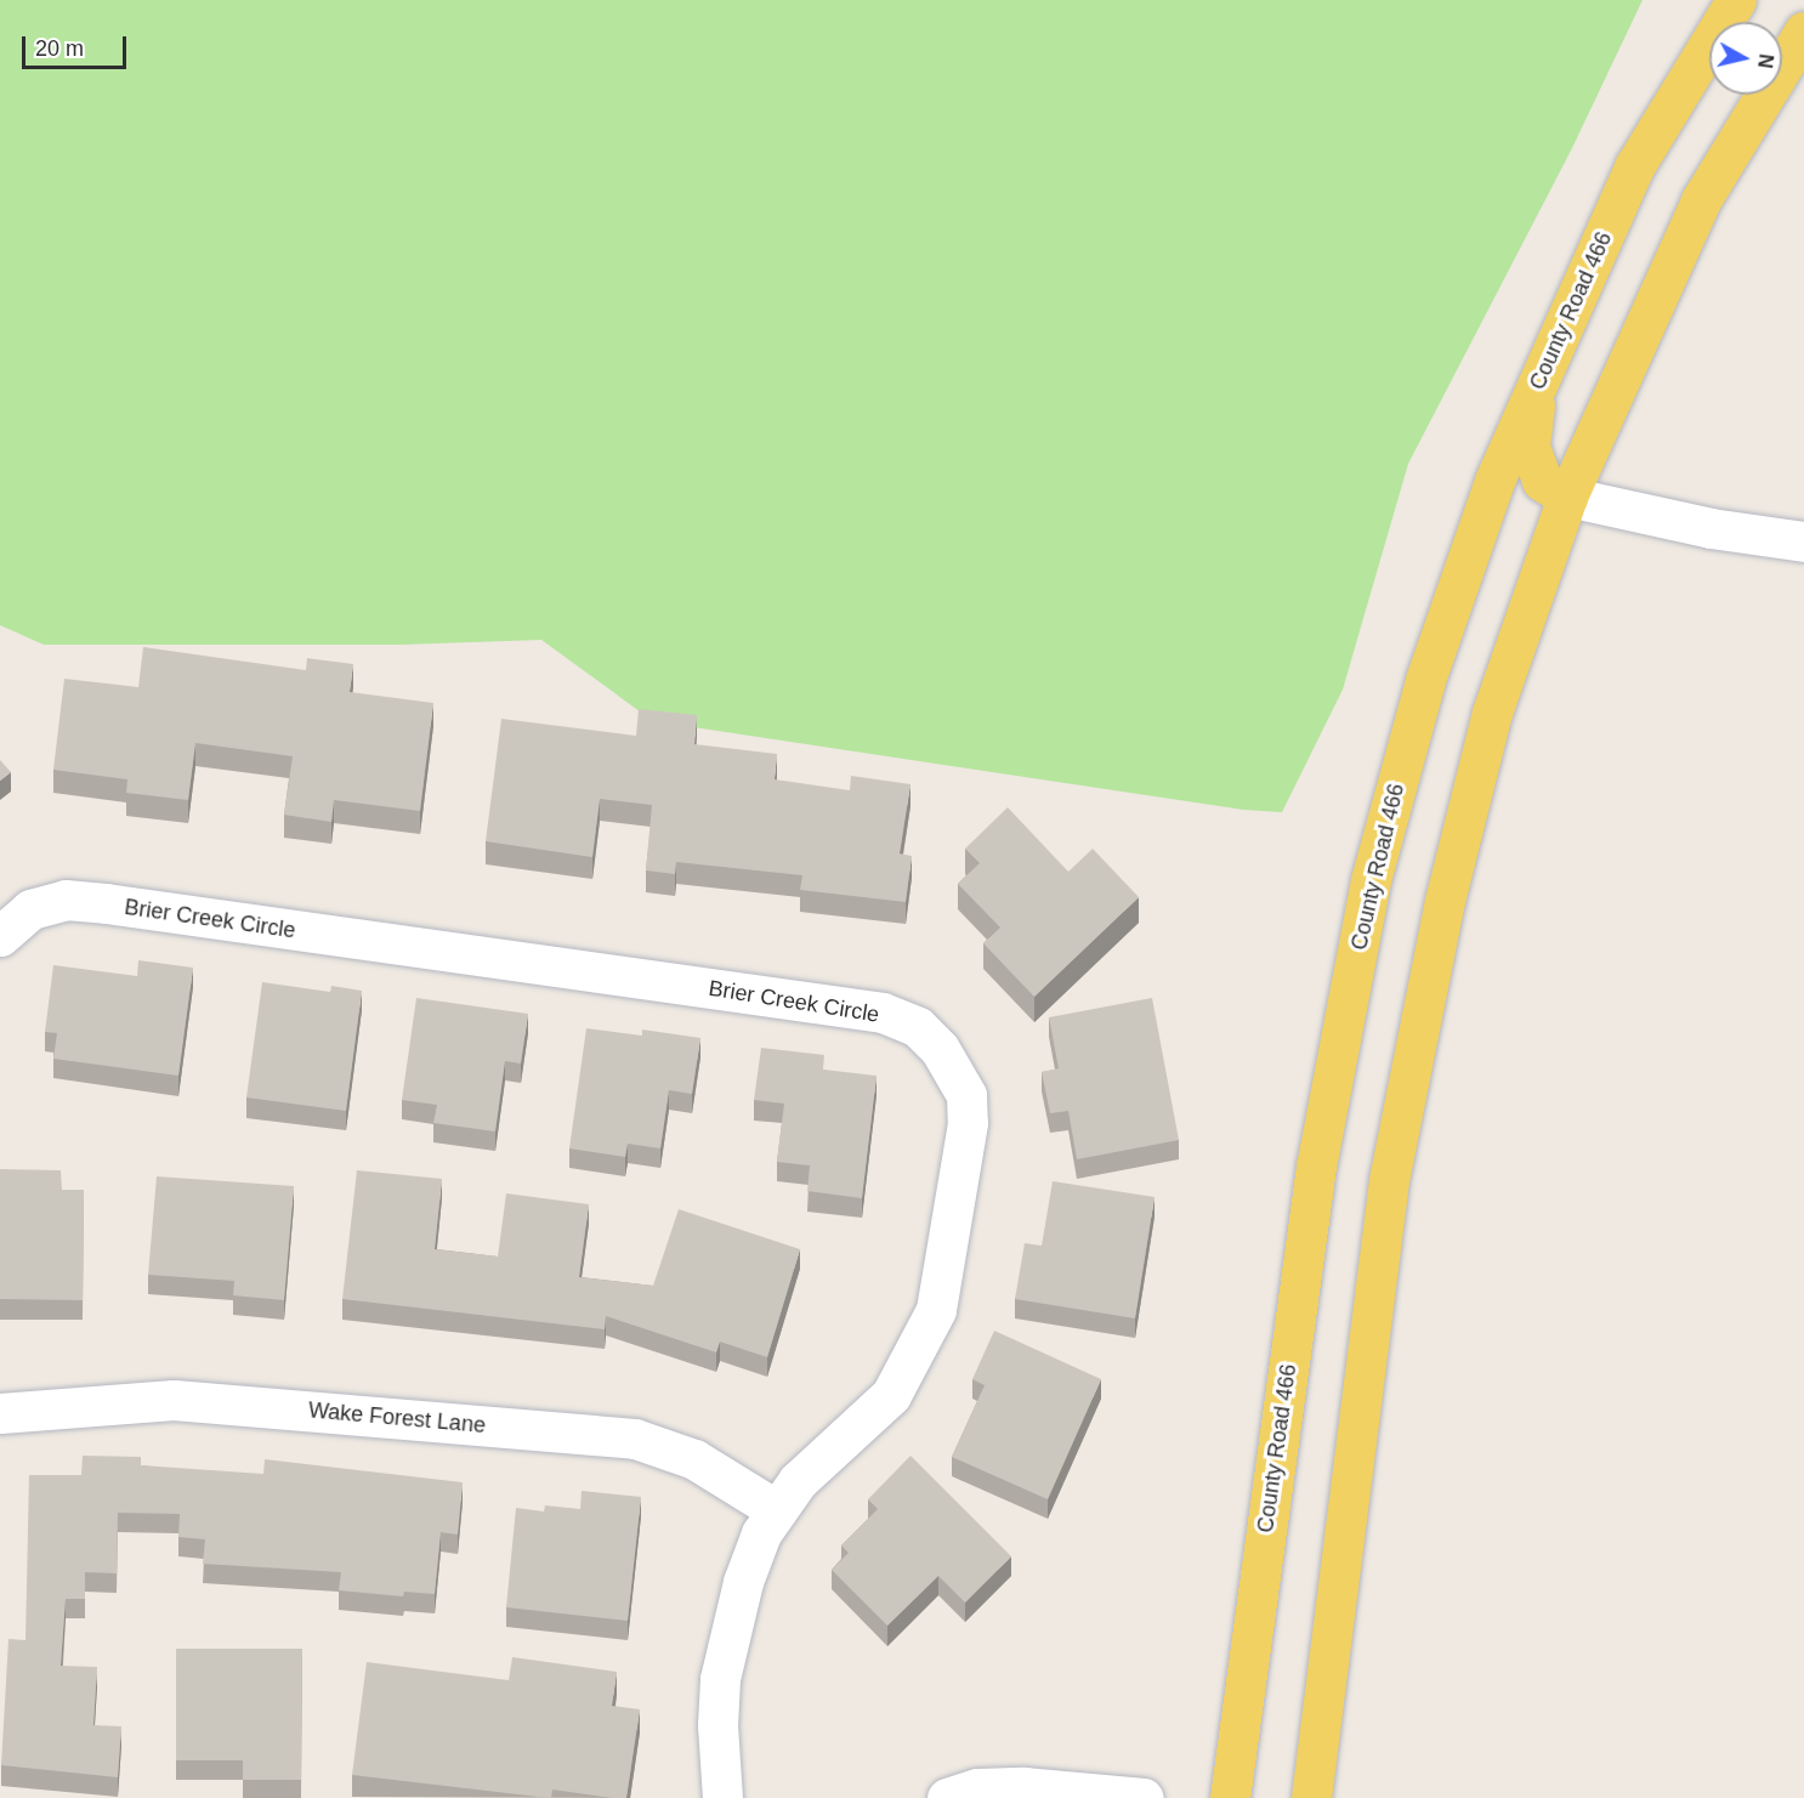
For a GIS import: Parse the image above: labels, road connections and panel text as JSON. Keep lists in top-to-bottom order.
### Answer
{
  "streets": {
    "main road": ["County Road 466"],
    "street": ["Brier Creek Circle", "Wake Forest Lane"]
  },
  "crossings": [
    ["Brier Creek Circle", "Wake Forest Lane"]
  ],
  "scale_bar": "20 m",
  "north": "right"
}
